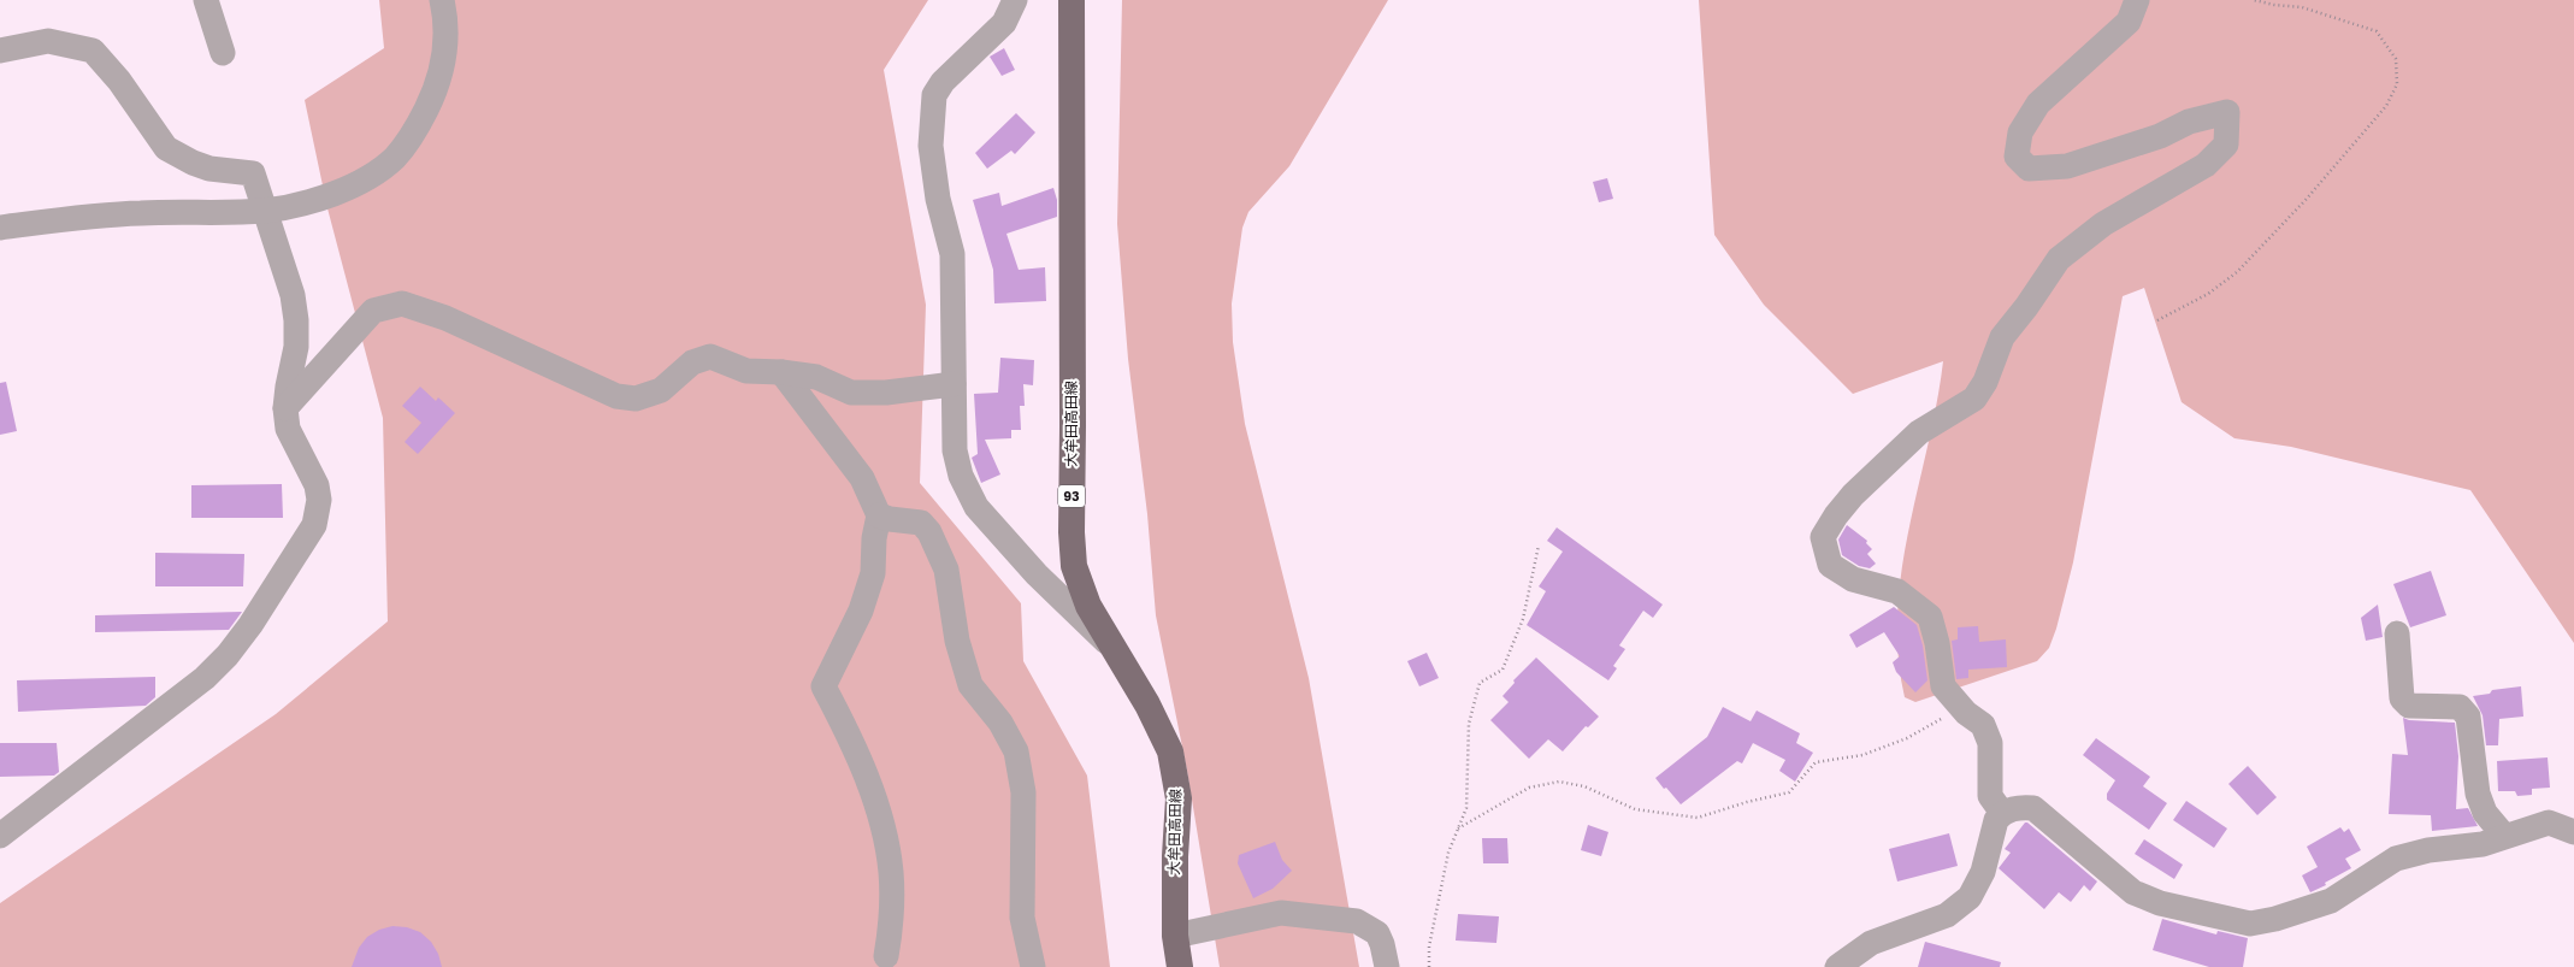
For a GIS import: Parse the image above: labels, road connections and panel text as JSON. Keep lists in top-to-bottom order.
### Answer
{
  "streets": {
    "main road": ["大牟田高田線", "93"]
  }
}
